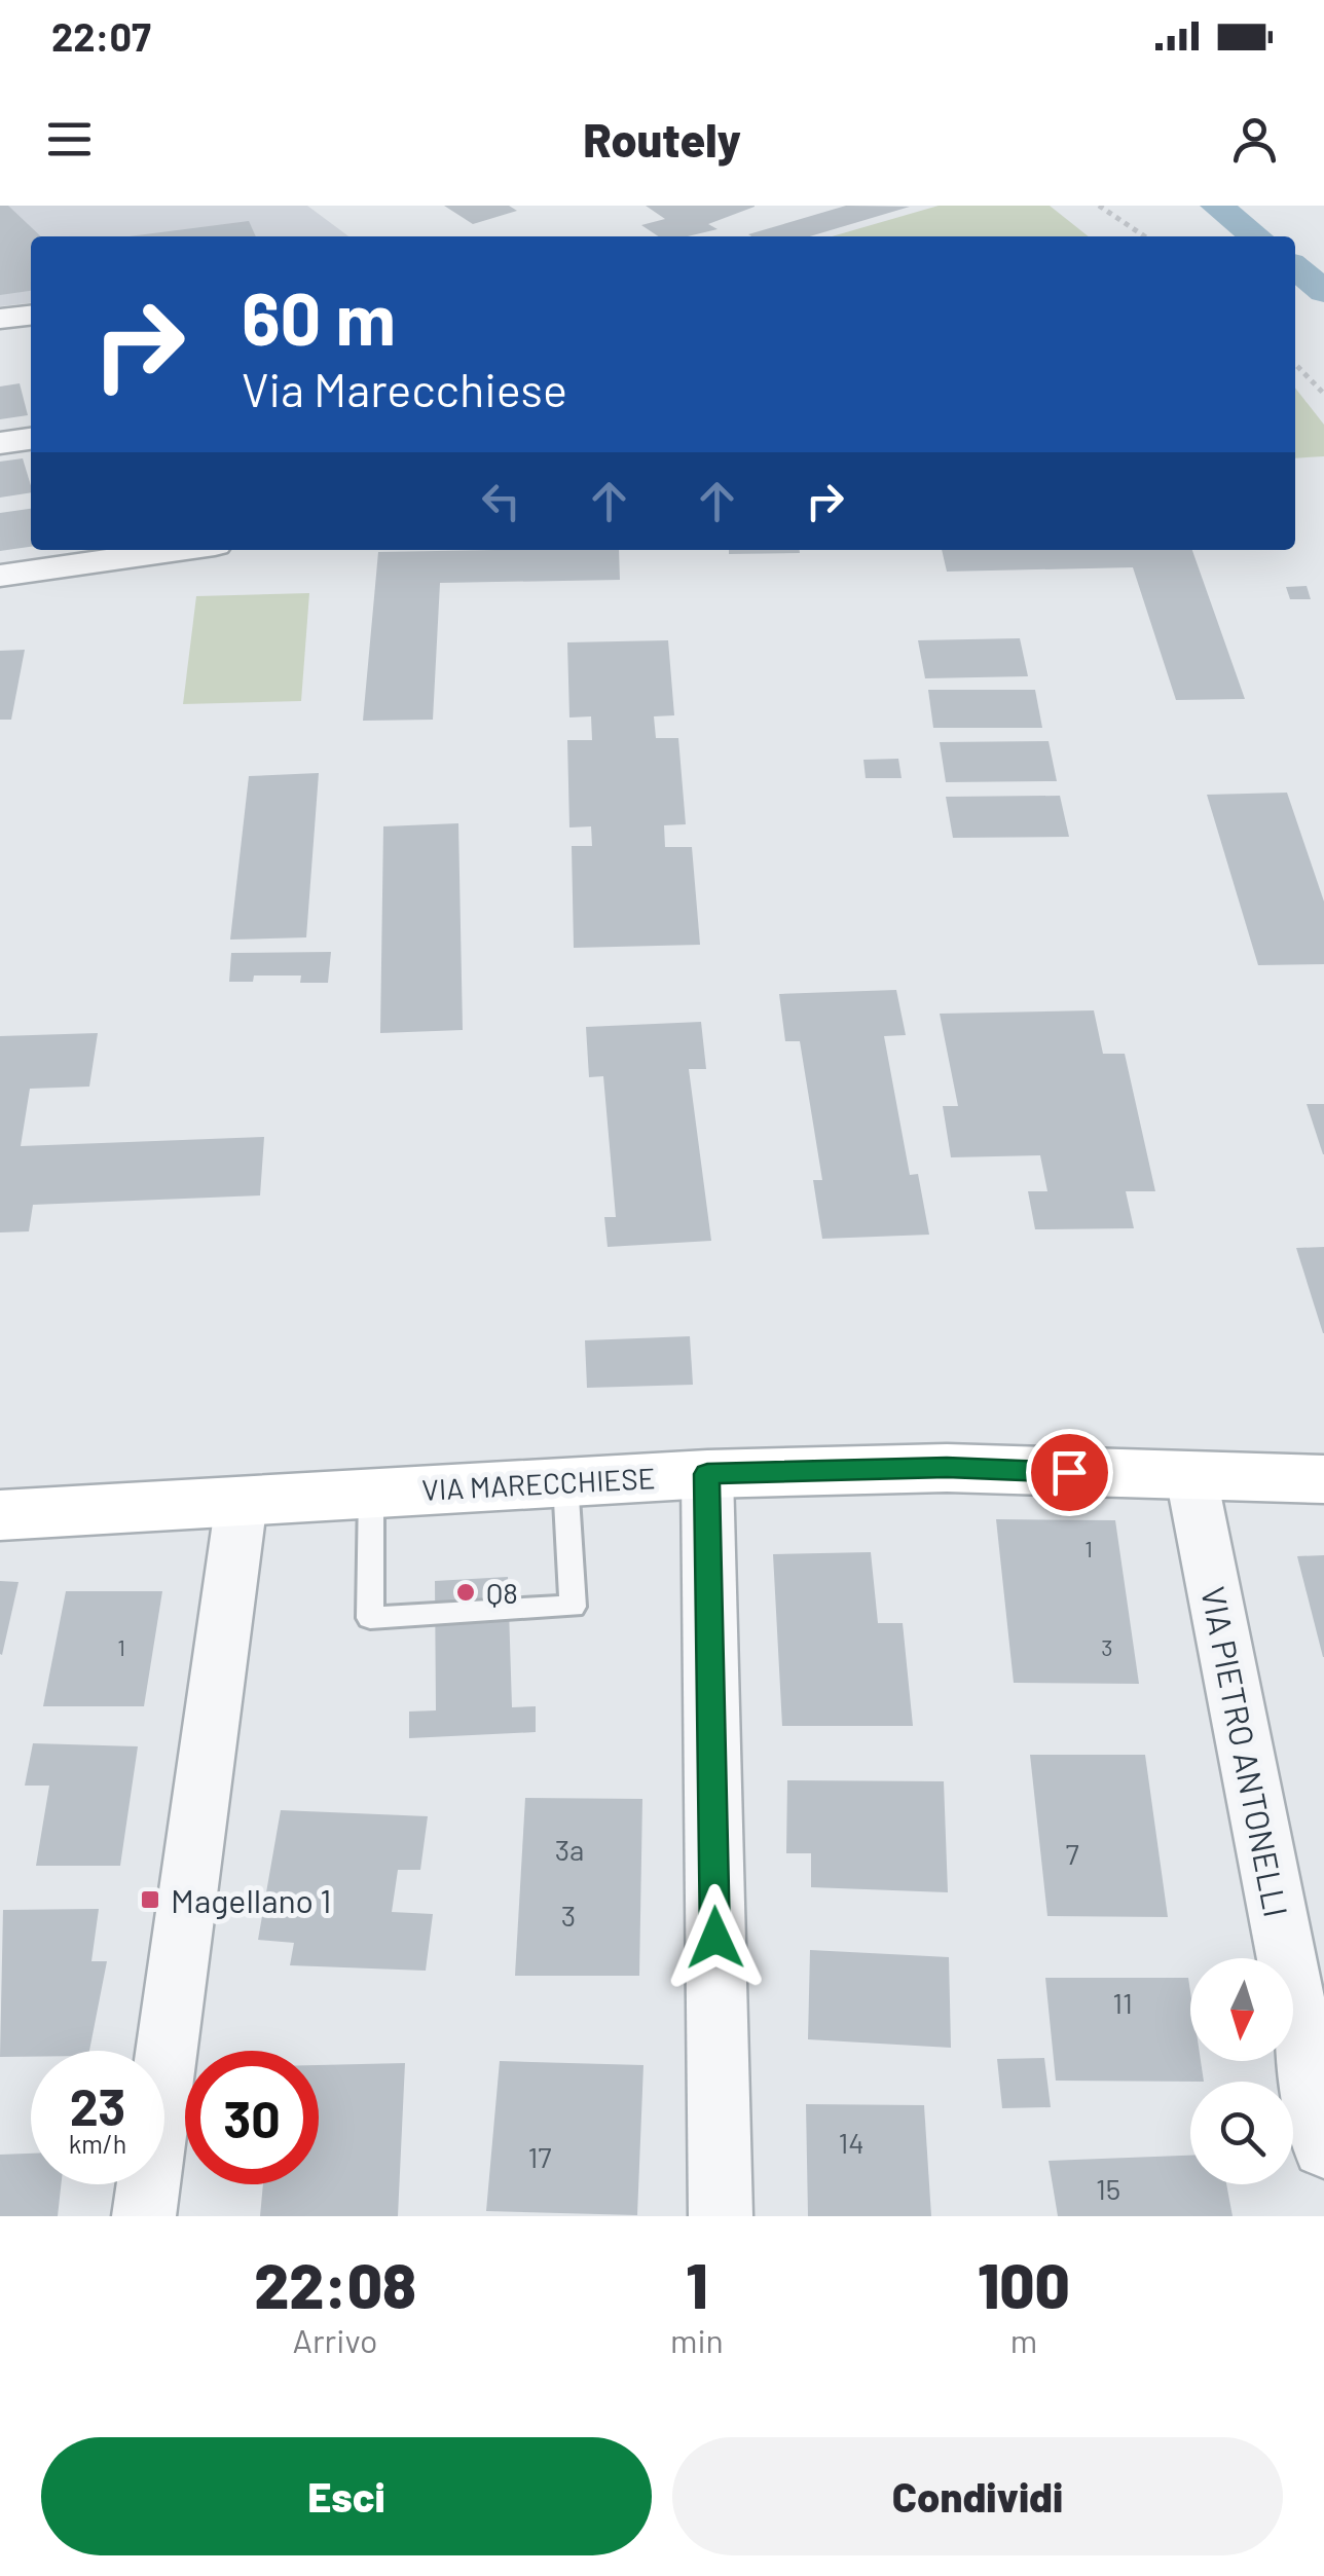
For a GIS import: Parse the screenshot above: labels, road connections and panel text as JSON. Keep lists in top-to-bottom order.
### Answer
{
  "streets": {
    "main road": ["VIA MARECCHIESE"],
    "street": ["VIA PIETRO ANTONELLI"]
  },
  "crossings": [
    ["VIA MARECCHIESE", "VIA PIETRO ANTONELLI"]
  ],
  "places": {
    "other": ["Q8"],
    "transit": ["Magellano 1"]
  },
  "house_numbers": [
    "1",
    "1",
    "3",
    "3a",
    "7",
    "3",
    "11",
    "14",
    "17",
    "15"
  ],
  "north": "bottom",
  "page": {
    "status": "22:07",
    "header": "Routely",
    "turn": ["60 m", "Via Marecchiese"],
    "speed": "23 km/h",
    "limit": "30",
    "eta": [
      "22:08",
      "Arrivo",
      "1",
      "min",
      "100",
      "m"
    ],
    "buttons": ["Esci", "Condividi"]
  }
}
